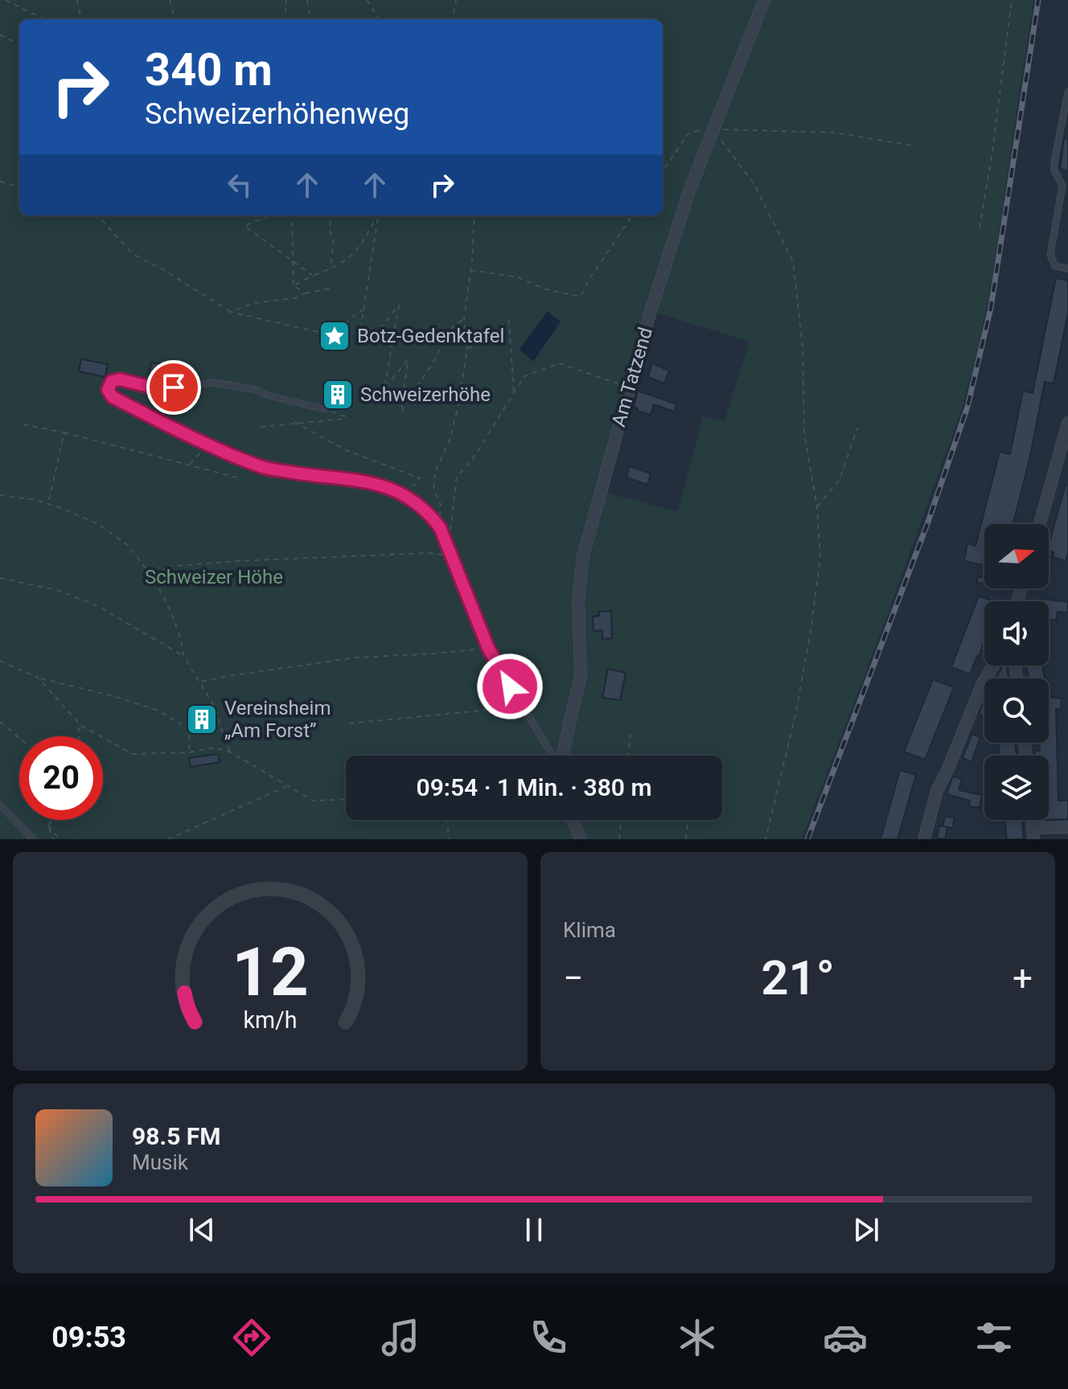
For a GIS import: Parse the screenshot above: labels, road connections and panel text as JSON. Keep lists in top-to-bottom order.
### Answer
{
  "streets": {
    "street": ["Am Tatzend"]
  },
  "parks": ["Schweizer Höhe"],
  "places": {
    "place": ["Botz-Gedenktafel"],
    "building": ["Schweizerhöhe", "Vereinsheim „Am Forst”"]
  },
  "north": "right",
  "page": {
    "turn": ["340 m", "Schweizerhöhenweg"],
    "limit": "20",
    "trip": "09:54 · 1 Min. · 380 m",
    "tile": "Klima",
    "heat": ["−", "21°", "+"],
    "song": ["98.5 FM", "Musik"],
    "tabs": "09:53",
    "gauge": ["12", "km/h"]
  }
}
